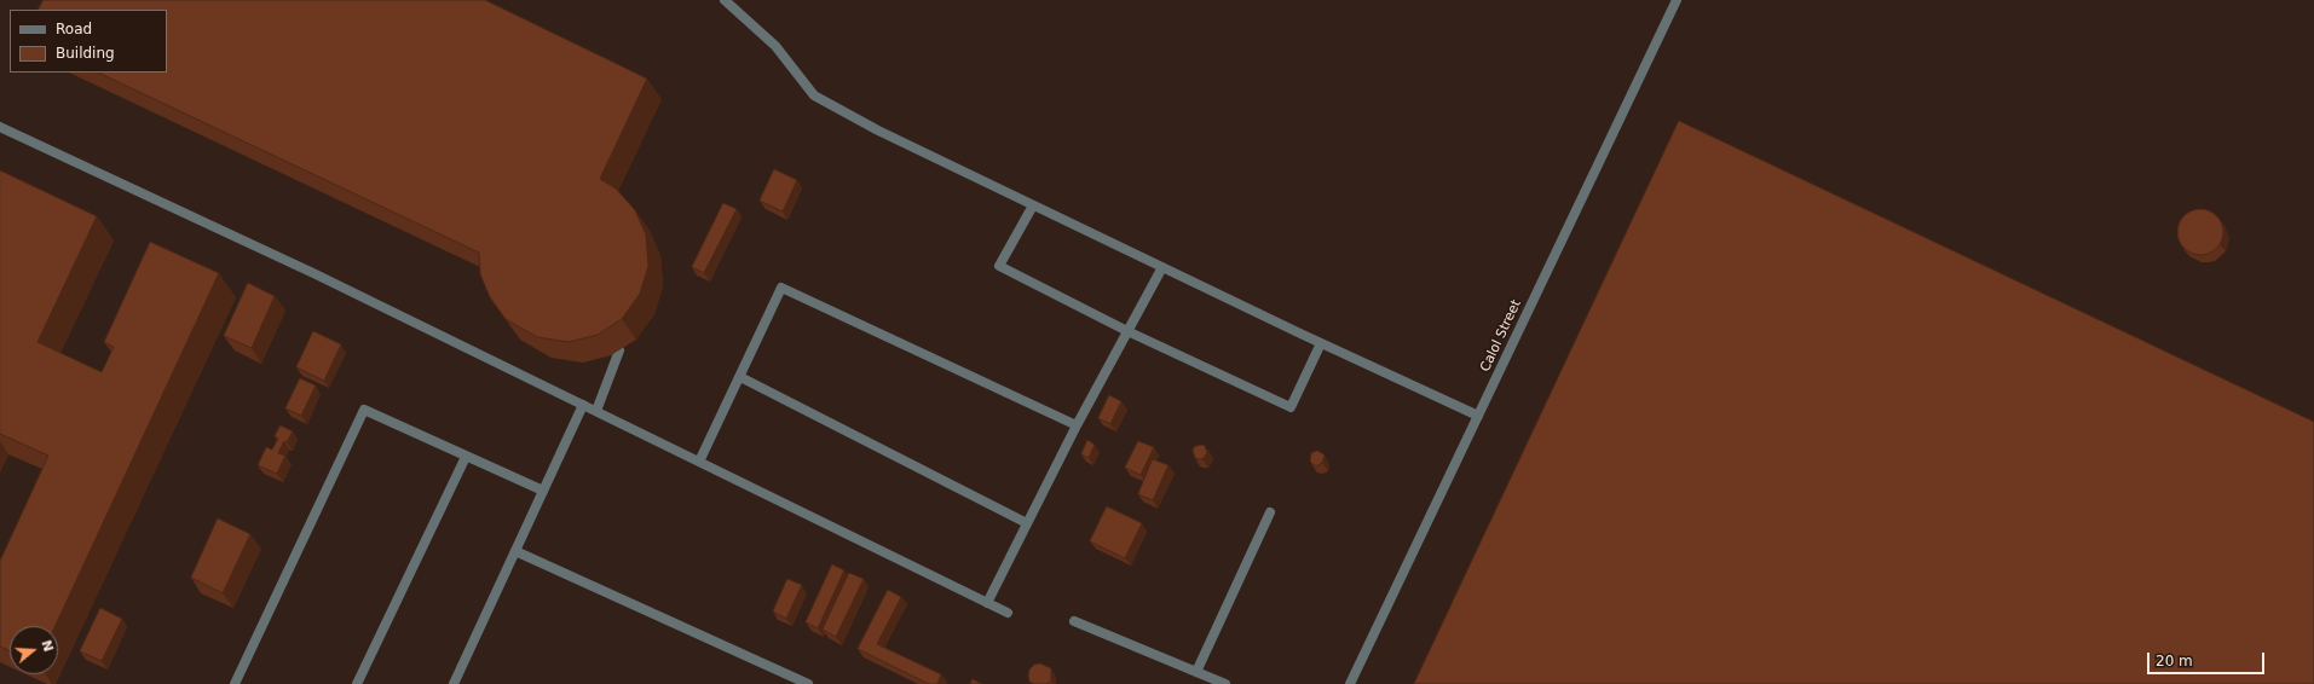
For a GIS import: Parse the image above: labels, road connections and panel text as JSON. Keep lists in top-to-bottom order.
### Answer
{
  "streets": {
    "street": ["Calol Street"]
  },
  "legend": ["Road", "Building"],
  "scale_bar": "20 m",
  "north": "right"
}
